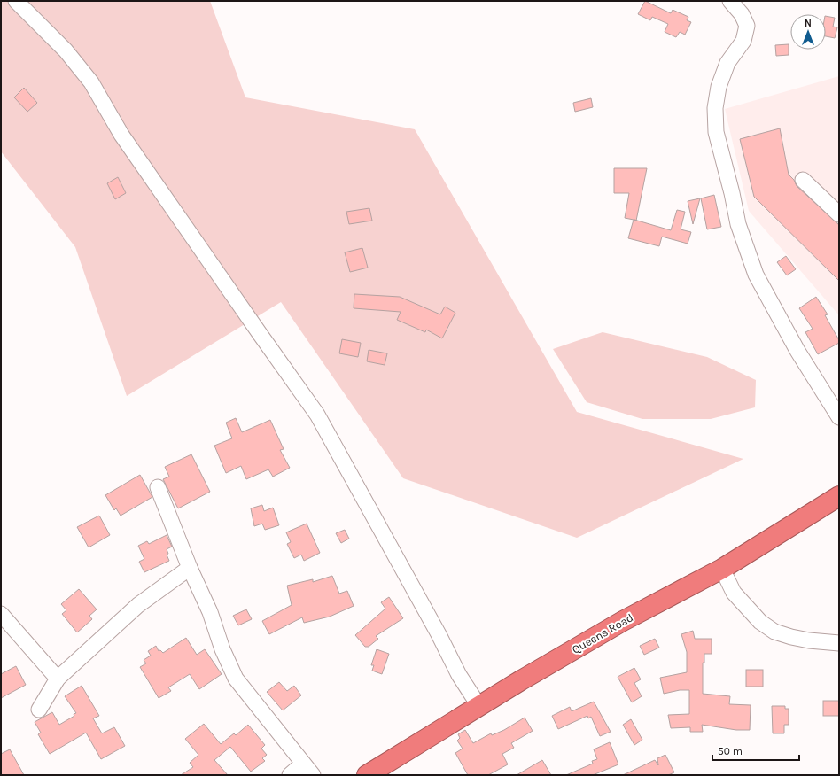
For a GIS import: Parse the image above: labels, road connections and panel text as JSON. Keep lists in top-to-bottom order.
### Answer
{
  "streets": {
    "highway": ["Queens Road"]
  },
  "scale_bar": "50 m",
  "north": "top"
}
